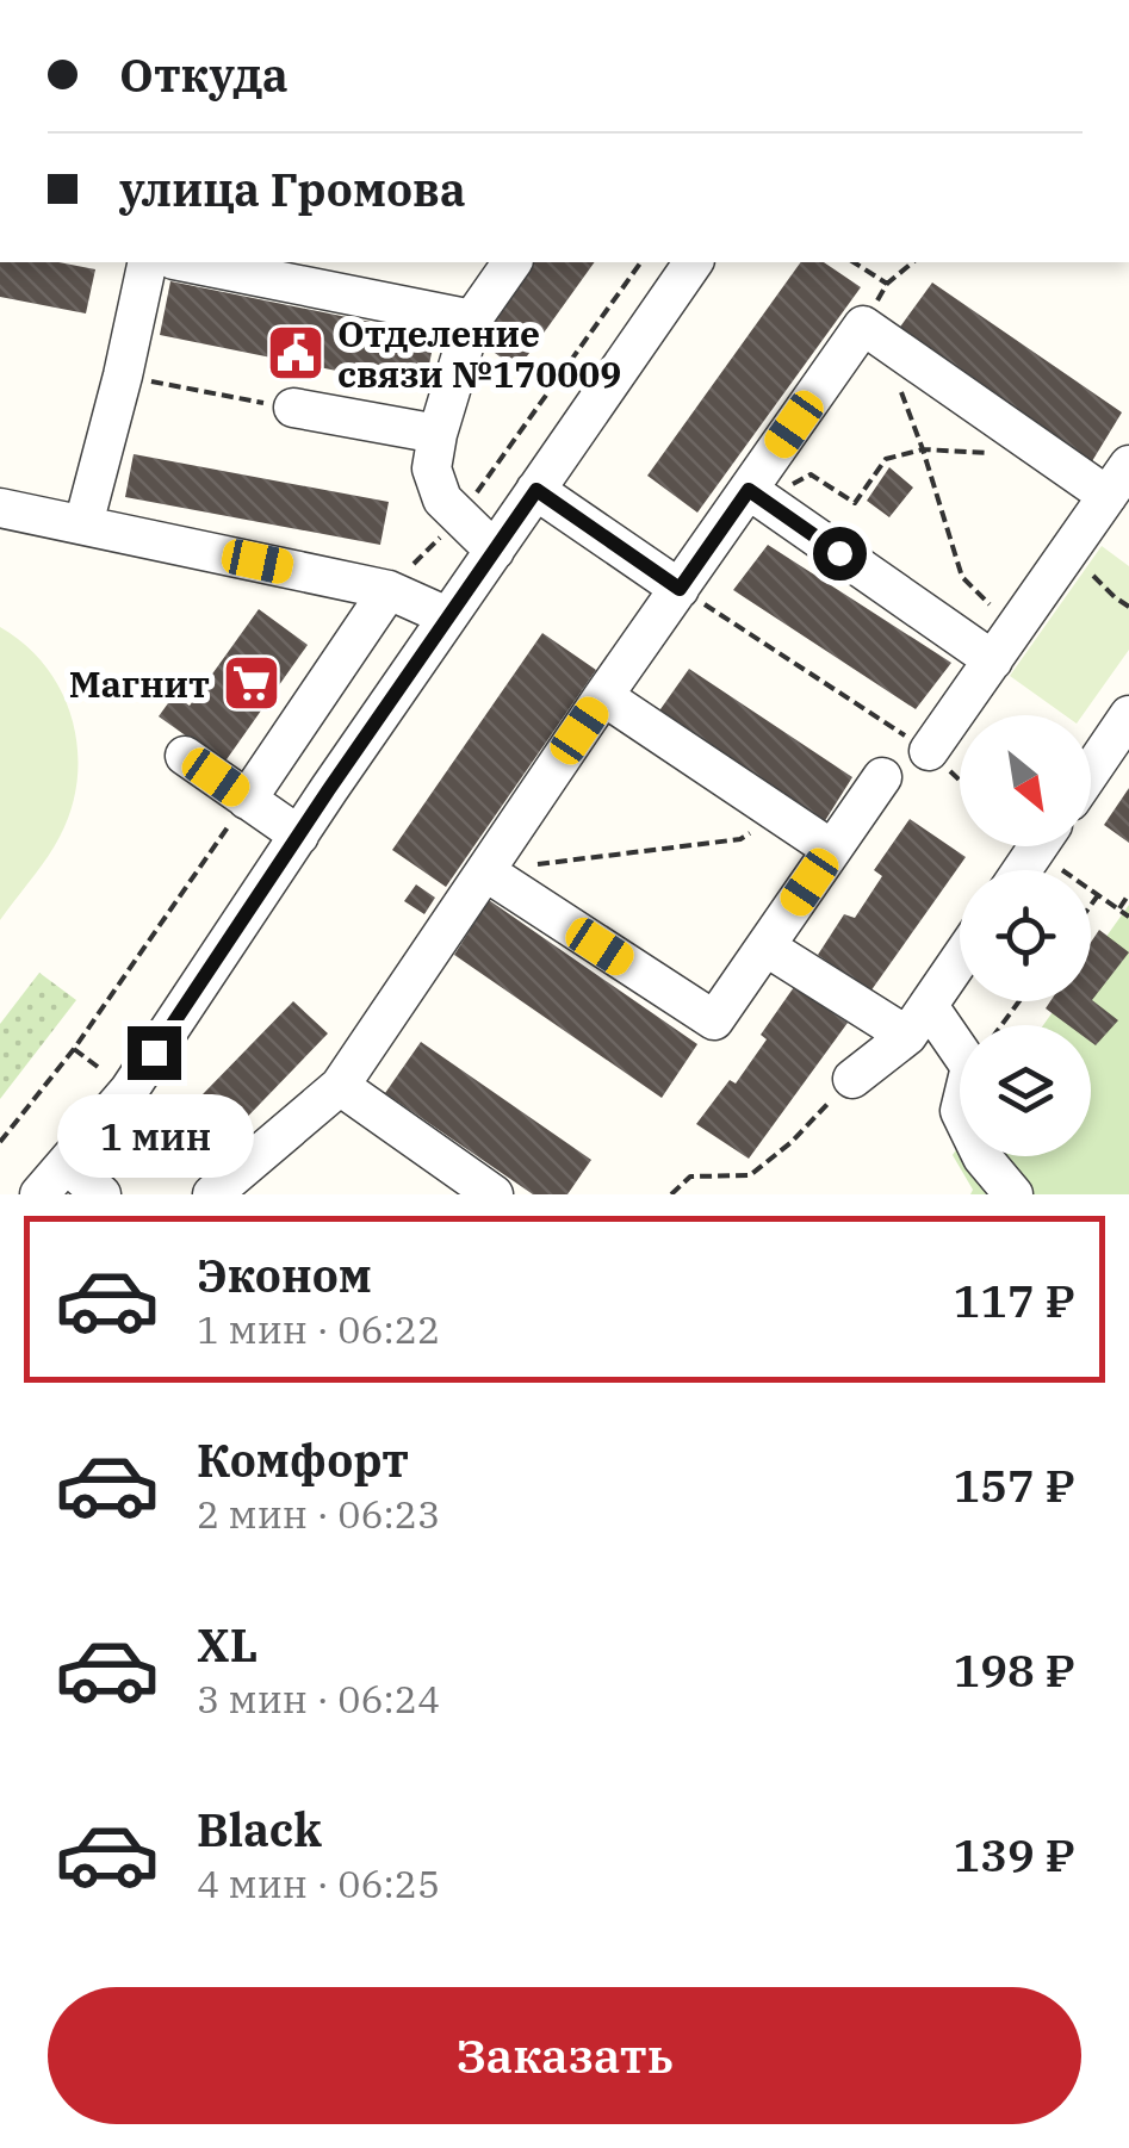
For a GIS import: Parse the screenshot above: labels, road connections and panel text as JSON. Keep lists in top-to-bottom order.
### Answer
{
  "places": {
    "public building": ["Отделение связи №170009"],
    "supermarket": ["Магнит"]
  },
  "north": "bottom right",
  "page": {
    "banner": ["Откуда", "улица Громова"],
    "bubble": "1 мин",
    "list": [
      {
        "name": "Эконом",
        "note": "1 мин · 06:22",
        "value": "117 ₽"
      },
      {
        "name": "Комфорт",
        "note": "2 мин · 06:23",
        "value": "157 ₽"
      },
      {
        "name": "XL",
        "note": "3 мин · 06:24",
        "value": "198 ₽"
      },
      {
        "name": "Black",
        "note": "4 мин · 06:25",
        "value": "139 ₽"
      }
    ],
    "buttons": "Заказать"
  }
}
